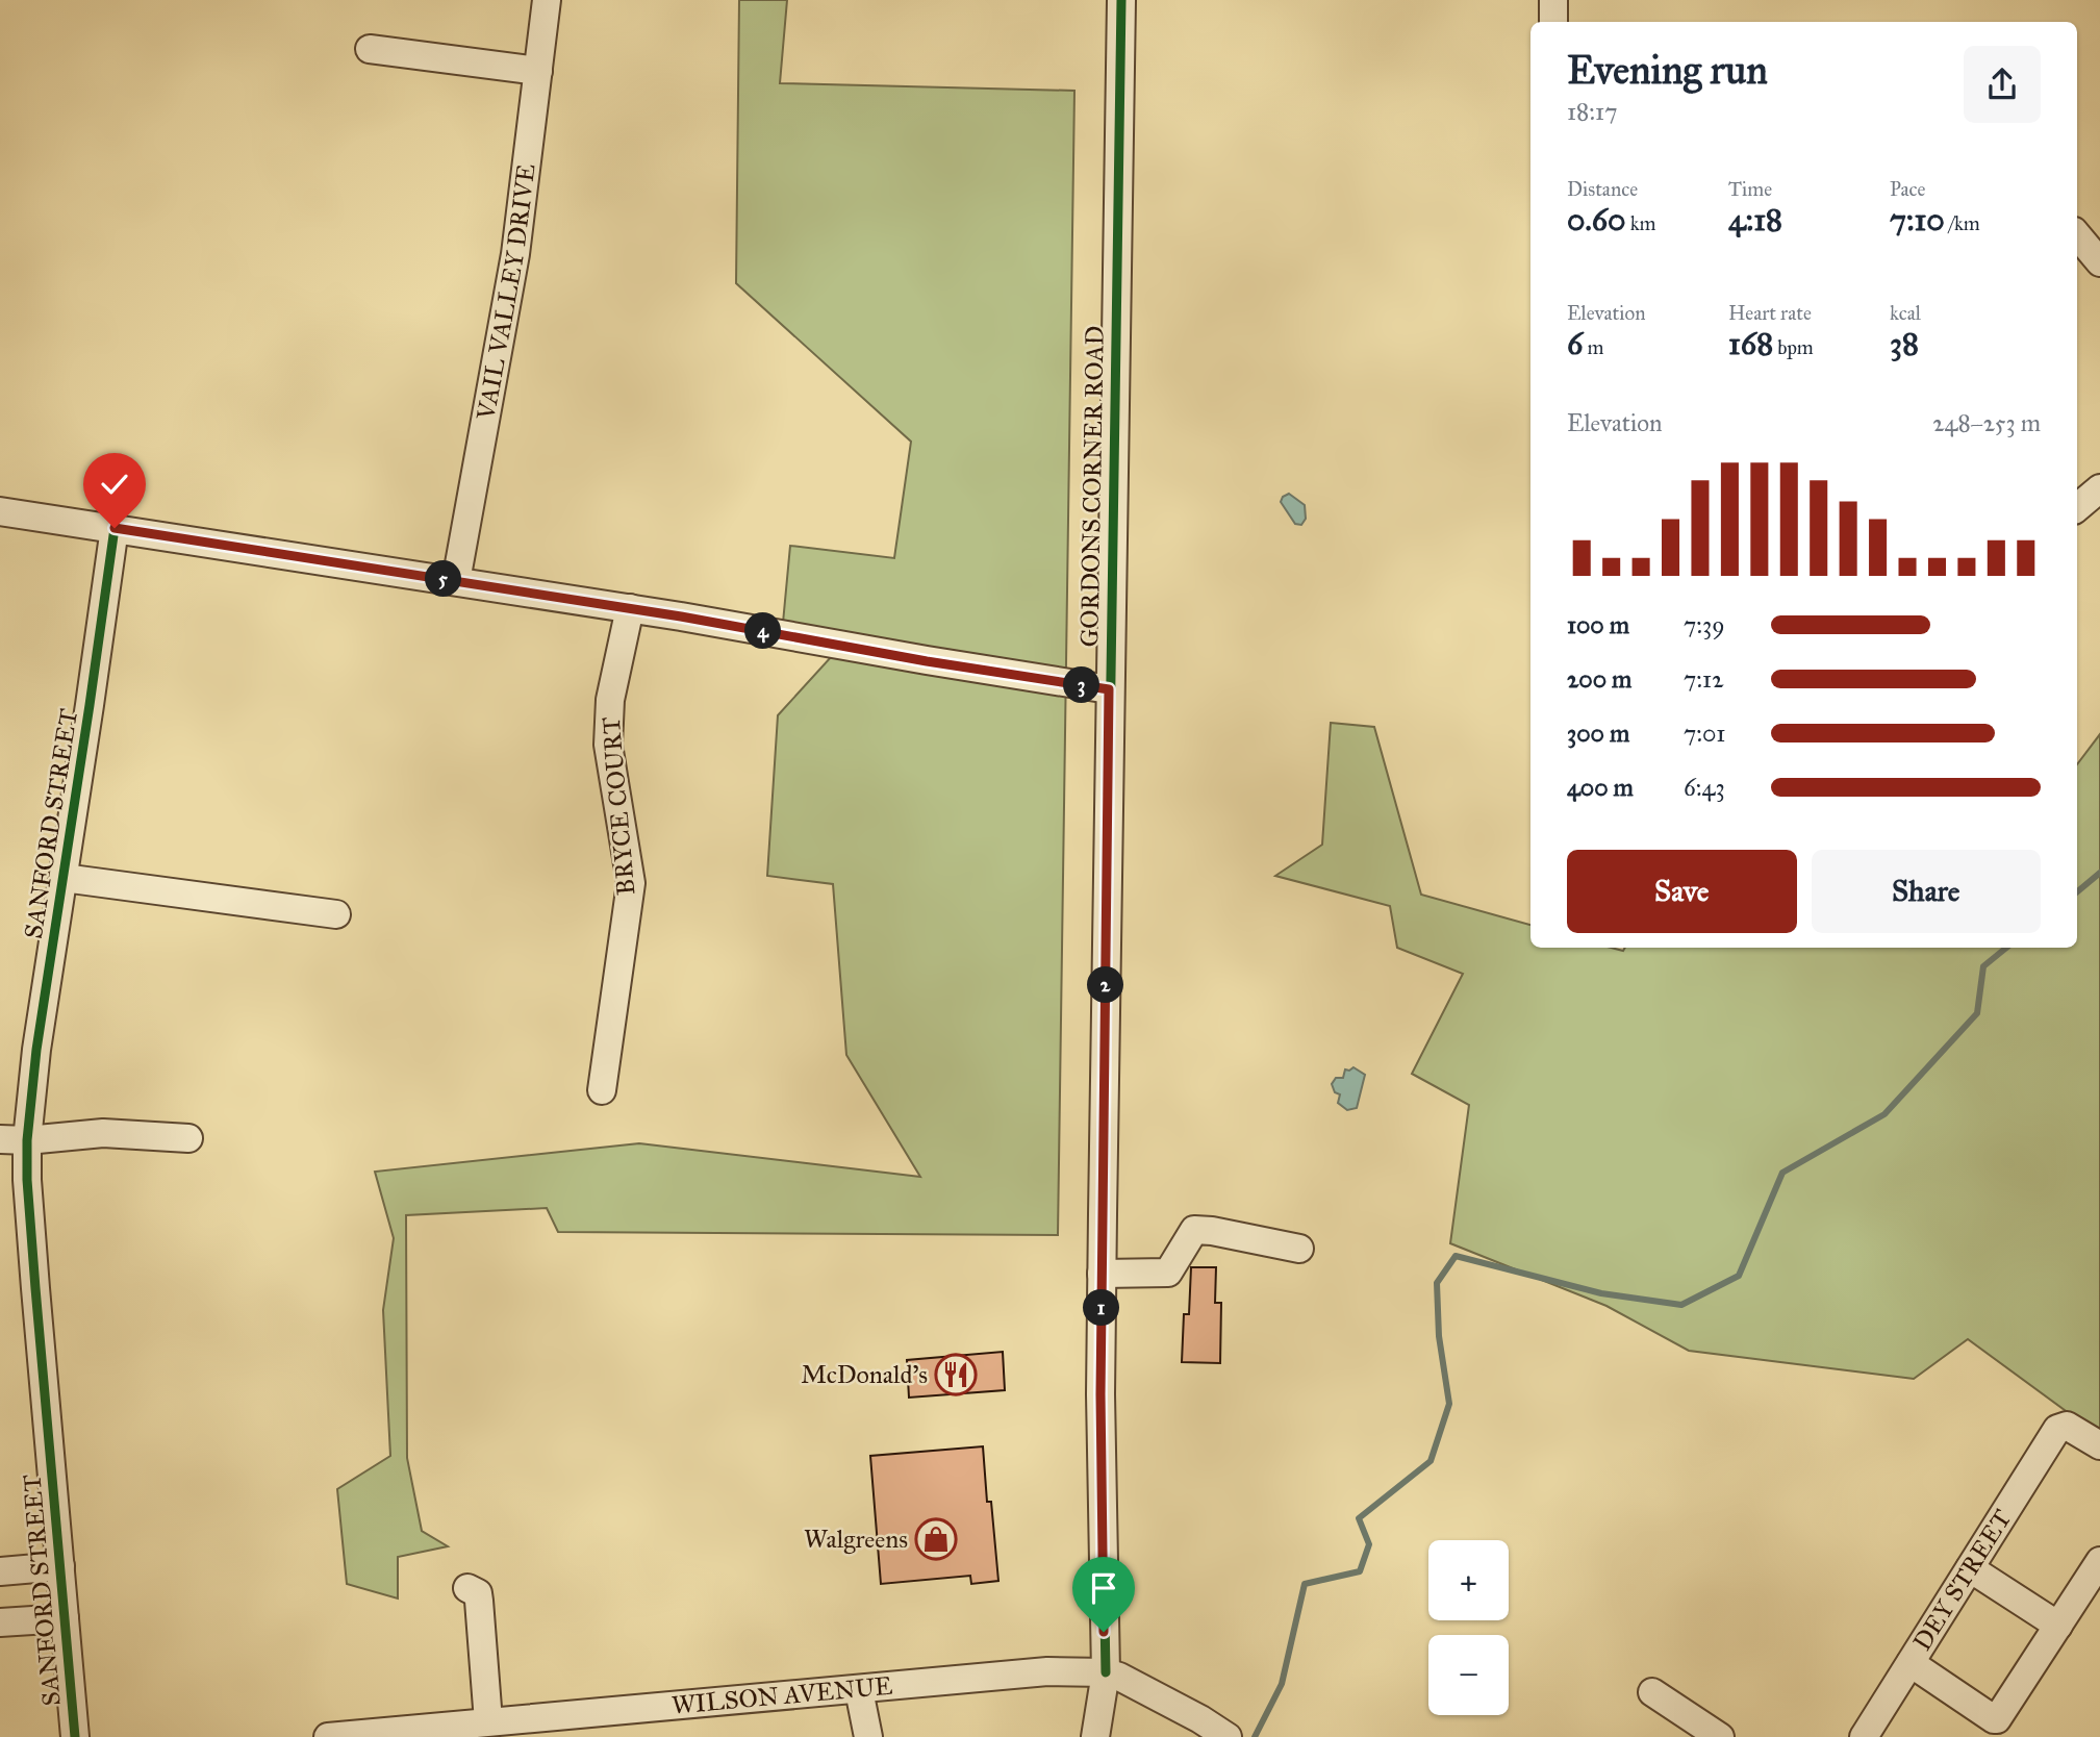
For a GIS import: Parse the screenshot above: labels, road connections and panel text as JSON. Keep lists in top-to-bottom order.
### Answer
{
  "streets": {
    "street": [
      "VAIL VALLEY DRIVE",
      "GORDONS CORNER ROAD",
      "BRYCE COURT",
      "SANFORD STREET",
      "DEY STREET",
      "WILSON AVENUE"
    ]
  },
  "crossings": [
    ["GORDONS CORNER ROAD", "WILSON AVENUE"]
  ],
  "places": {
    "restaurant": ["McDonald's"],
    "shop": ["Walgreens"]
  },
  "page": {
    "heading": ["Evening run", "18:17"],
    "stats": [
      ["Distance", "0.60 km"],
      ["Time", "4:18"],
      ["Pace", "7:10 /km"],
      ["Elevation", "6 m"],
      ["Heart rate", "168 bpm"],
      ["kcal", "38"]
    ],
    "chart": ["Elevation", "248–253 m"],
    "pins": [
      "5",
      "4",
      "3",
      "2",
      "1"
    ],
    "list": [
      {
        "name": "100 m",
        "note": "7:39"
      },
      {
        "name": "200 m",
        "note": "7:12"
      },
      {
        "name": "300 m",
        "note": "7:01"
      },
      {
        "name": "400 m",
        "note": "6:43"
      }
    ],
    "buttons": ["Save", "Share"],
    "map_buttons": ["+", "−"]
  }
}
